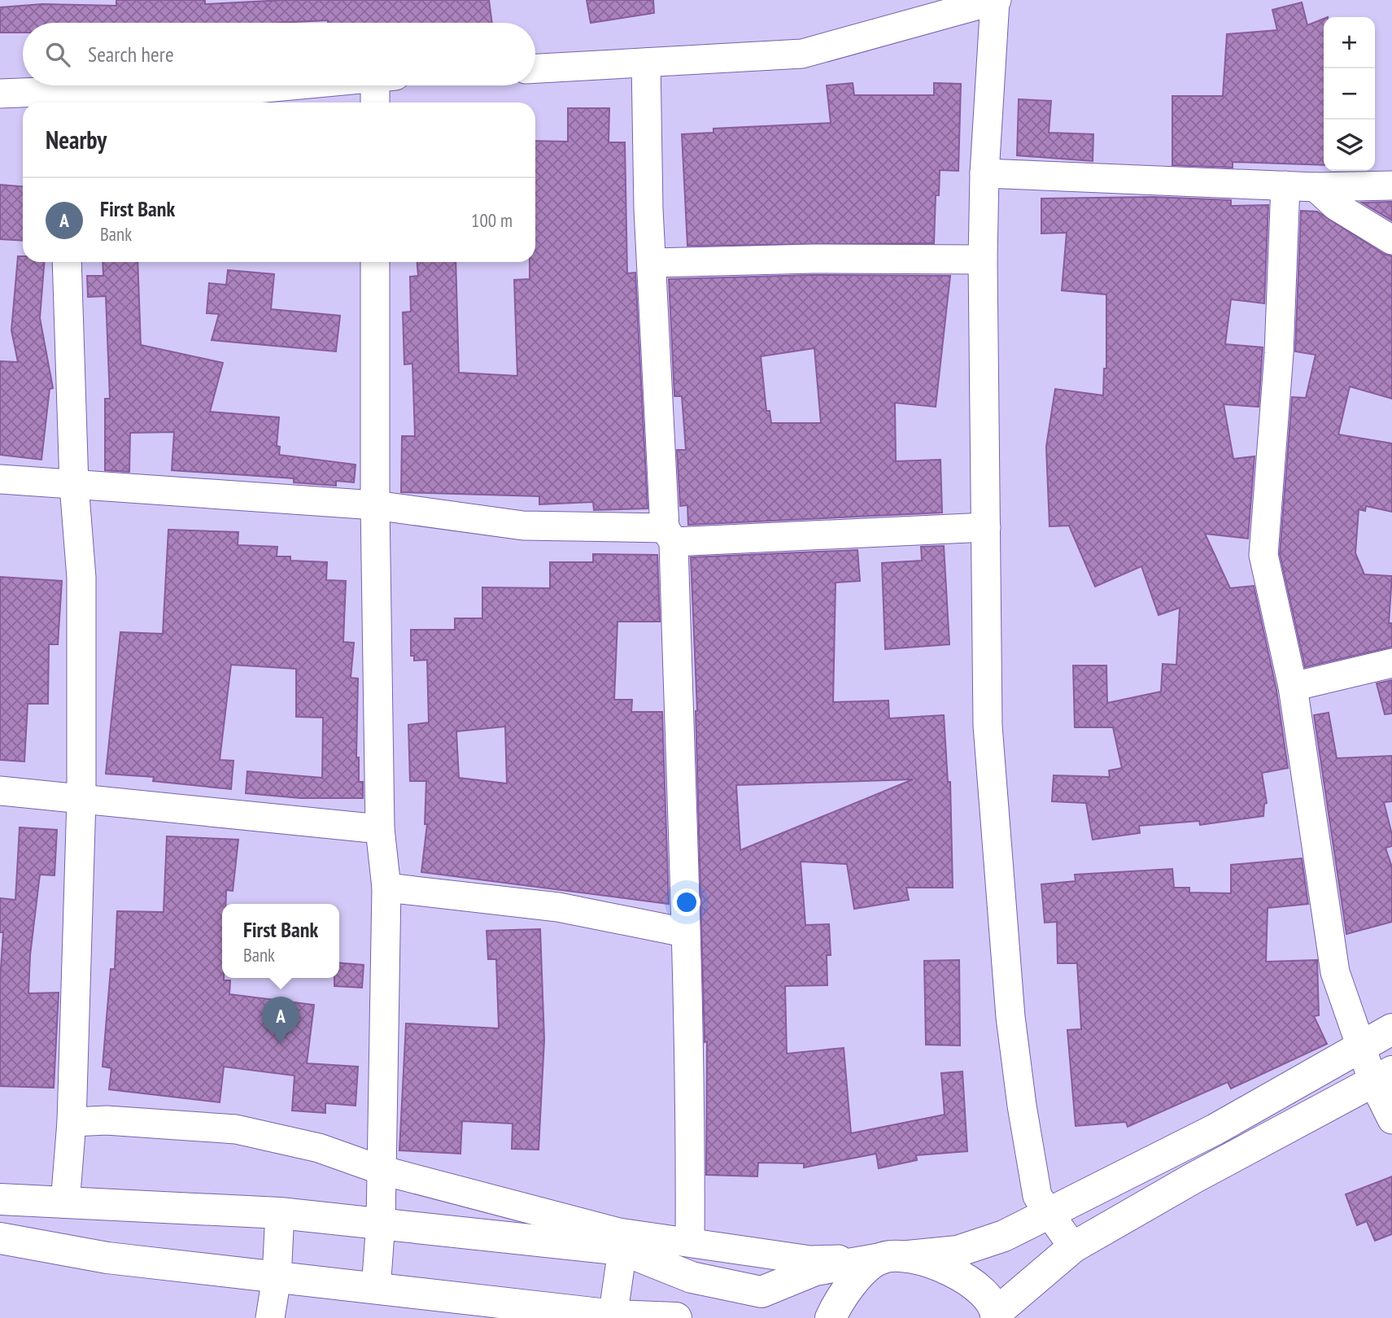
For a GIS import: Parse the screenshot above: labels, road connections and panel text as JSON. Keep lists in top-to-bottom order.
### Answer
{
  "page": {
    "map_buttons": ["+", "−"],
    "search": "Search here",
    "heading": "Nearby",
    "list": [
      {
        "mark": "A",
        "name": "First Bank",
        "note": "Bank",
        "value": "100 m"
      }
    ],
    "popup": ["First Bank", "Bank"],
    "pins": "A"
  }
}
